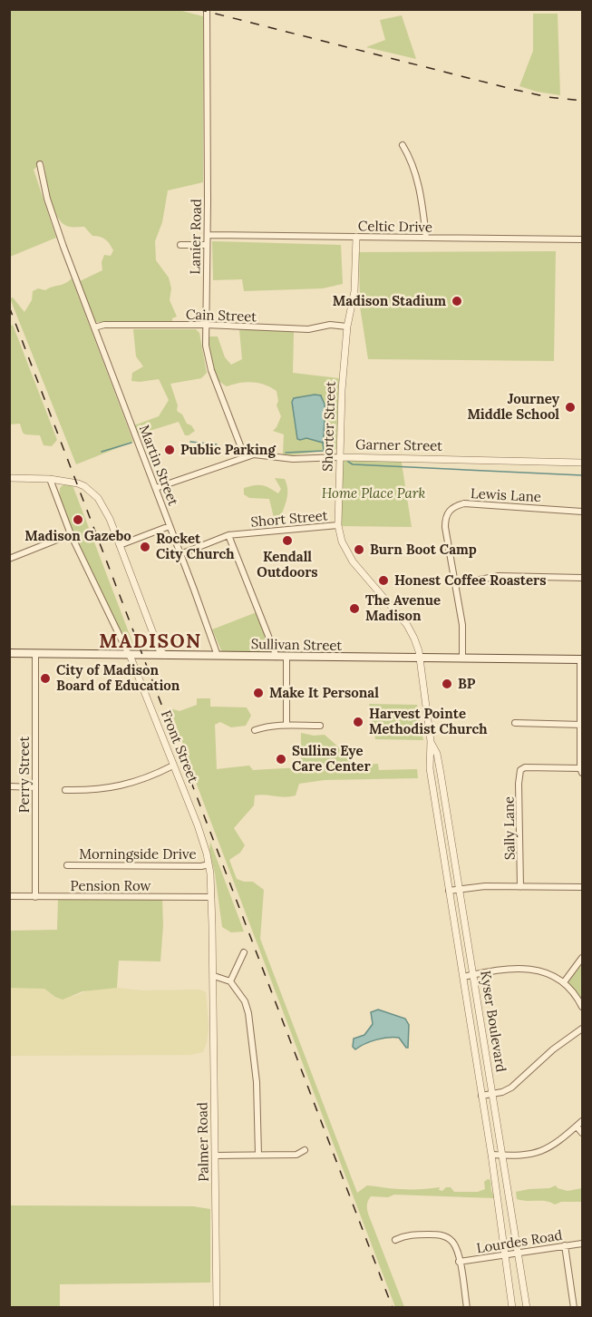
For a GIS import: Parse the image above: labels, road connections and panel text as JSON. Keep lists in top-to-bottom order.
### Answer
{
  "streets": {
    "main road": ["Sullivan Street"],
    "street": [
      "Celtic Drive",
      "Lanier Road",
      "Cain Street",
      "Shorter Street",
      "Garner Street",
      "Martin Street",
      "Lewis Lane",
      "Short Street",
      "Front Street",
      "Perry Street",
      "Sally Lane",
      "Morningside Drive",
      "Pension Row",
      "Kyser Boulevard",
      "Palmer Road",
      "Lourdes Road"
    ]
  },
  "crossings": [
    ["Celtic Drive", "Lanier Road"],
    ["Celtic Drive", "Shorter Street"],
    ["Lanier Road", "Cain Street"],
    ["Lanier Road", "Garner Street"],
    ["Cain Street", "Shorter Street"],
    ["Cain Street", "Martin Street"],
    ["Shorter Street", "Garner Street"],
    ["Shorter Street", "Short Street"],
    ["Shorter Street", "Sullivan Street"],
    ["Shorter Street", "Kyser Boulevard"],
    ["Garner Street", "Martin Street"],
    ["Martin Street", "Short Street"],
    ["Martin Street", "Sullivan Street"],
    ["Lewis Lane", "Sullivan Street"],
    ["Sullivan Street", "Front Street"],
    ["Sullivan Street", "Perry Street"],
    ["Sullivan Street", "Kyser Boulevard"],
    ["Front Street", "Morningside Drive"],
    ["Front Street", "Pension Row"],
    ["Front Street", "Palmer Road"],
    ["Perry Street", "Pension Row"],
    ["Kyser Boulevard", "Lourdes Road"]
  ],
  "districts": ["MADISON"],
  "parks": ["Home Place Park"],
  "places": [
    "Madison Stadium",
    "Journey Middle School",
    "Public Parking",
    "Madison Gazebo",
    "Kendall Outdoors",
    "Rocket City Church",
    "Burn Boot Camp",
    "Honest Coffee Roasters",
    "The Avenue Madison",
    "City of Madison Board of Education",
    "BP",
    "Make It Personal",
    "Harvest Pointe Methodist Church",
    "Sullins Eye Care Center"
  ]
}
